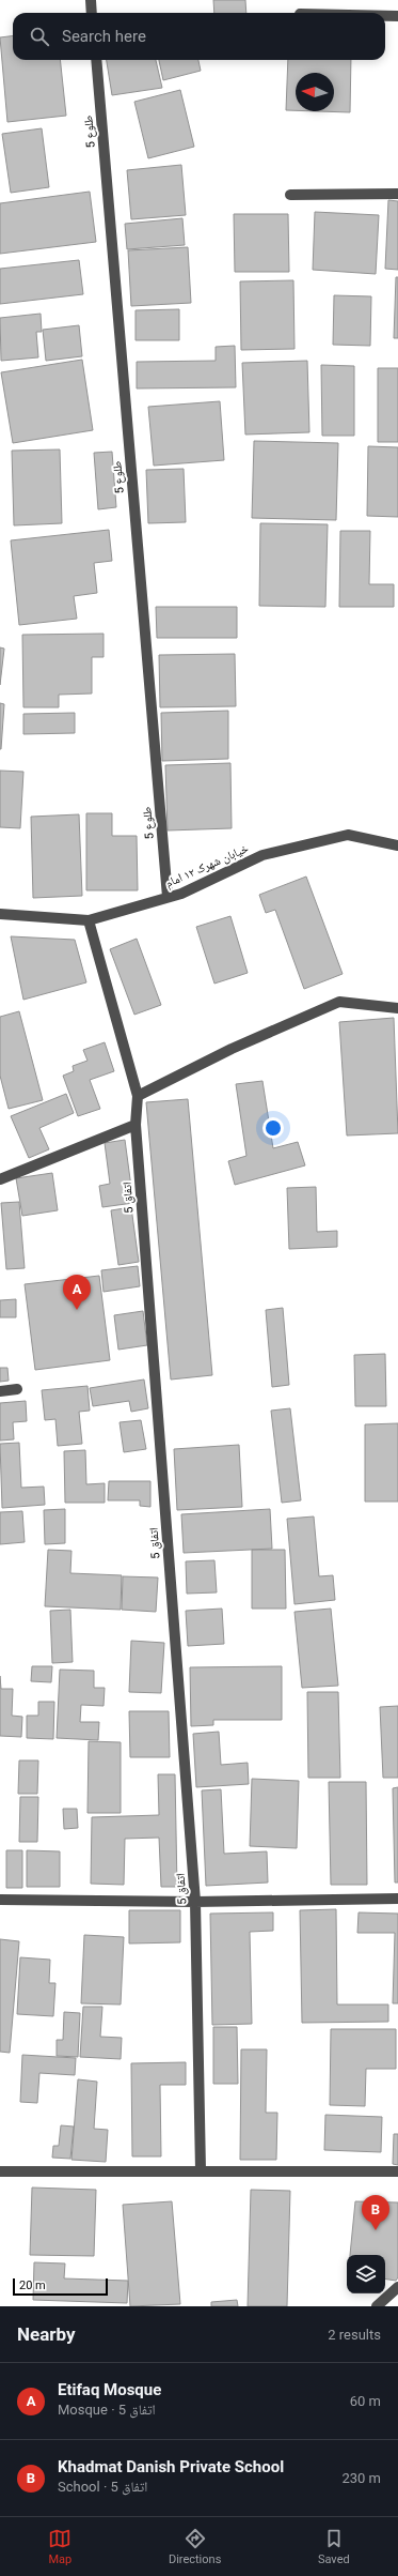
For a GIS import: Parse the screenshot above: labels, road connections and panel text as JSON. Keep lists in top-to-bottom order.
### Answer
{
  "streets": {
    "street": ["طلوع 5", "خیابان شهرک ۱۲ امام", "اتفاق 5"]
  },
  "crossings": [
    ["طلوع 5", "خیابان شهرک ۱۲ امام"],
    ["خیابان شهرک ۱۲ امام", "اتفاق 5"]
  ],
  "scale_bar": "20 m",
  "north": "left",
  "page": {
    "search": "Search here",
    "pins": ["A", "B"],
    "scale": "20 m",
    "heading": ["Nearby", "2 results"],
    "list": [
      {
        "mark": "A",
        "name": "Etifaq Mosque",
        "note": "Mosque · اتفاق 5",
        "value": "60 m"
      },
      {
        "mark": "B",
        "name": "Khadmat Danish Private School",
        "note": "School · اتفاق 5",
        "value": "230 m"
      }
    ],
    "nav": ["Map", "Directions", "Saved"]
  }
}
